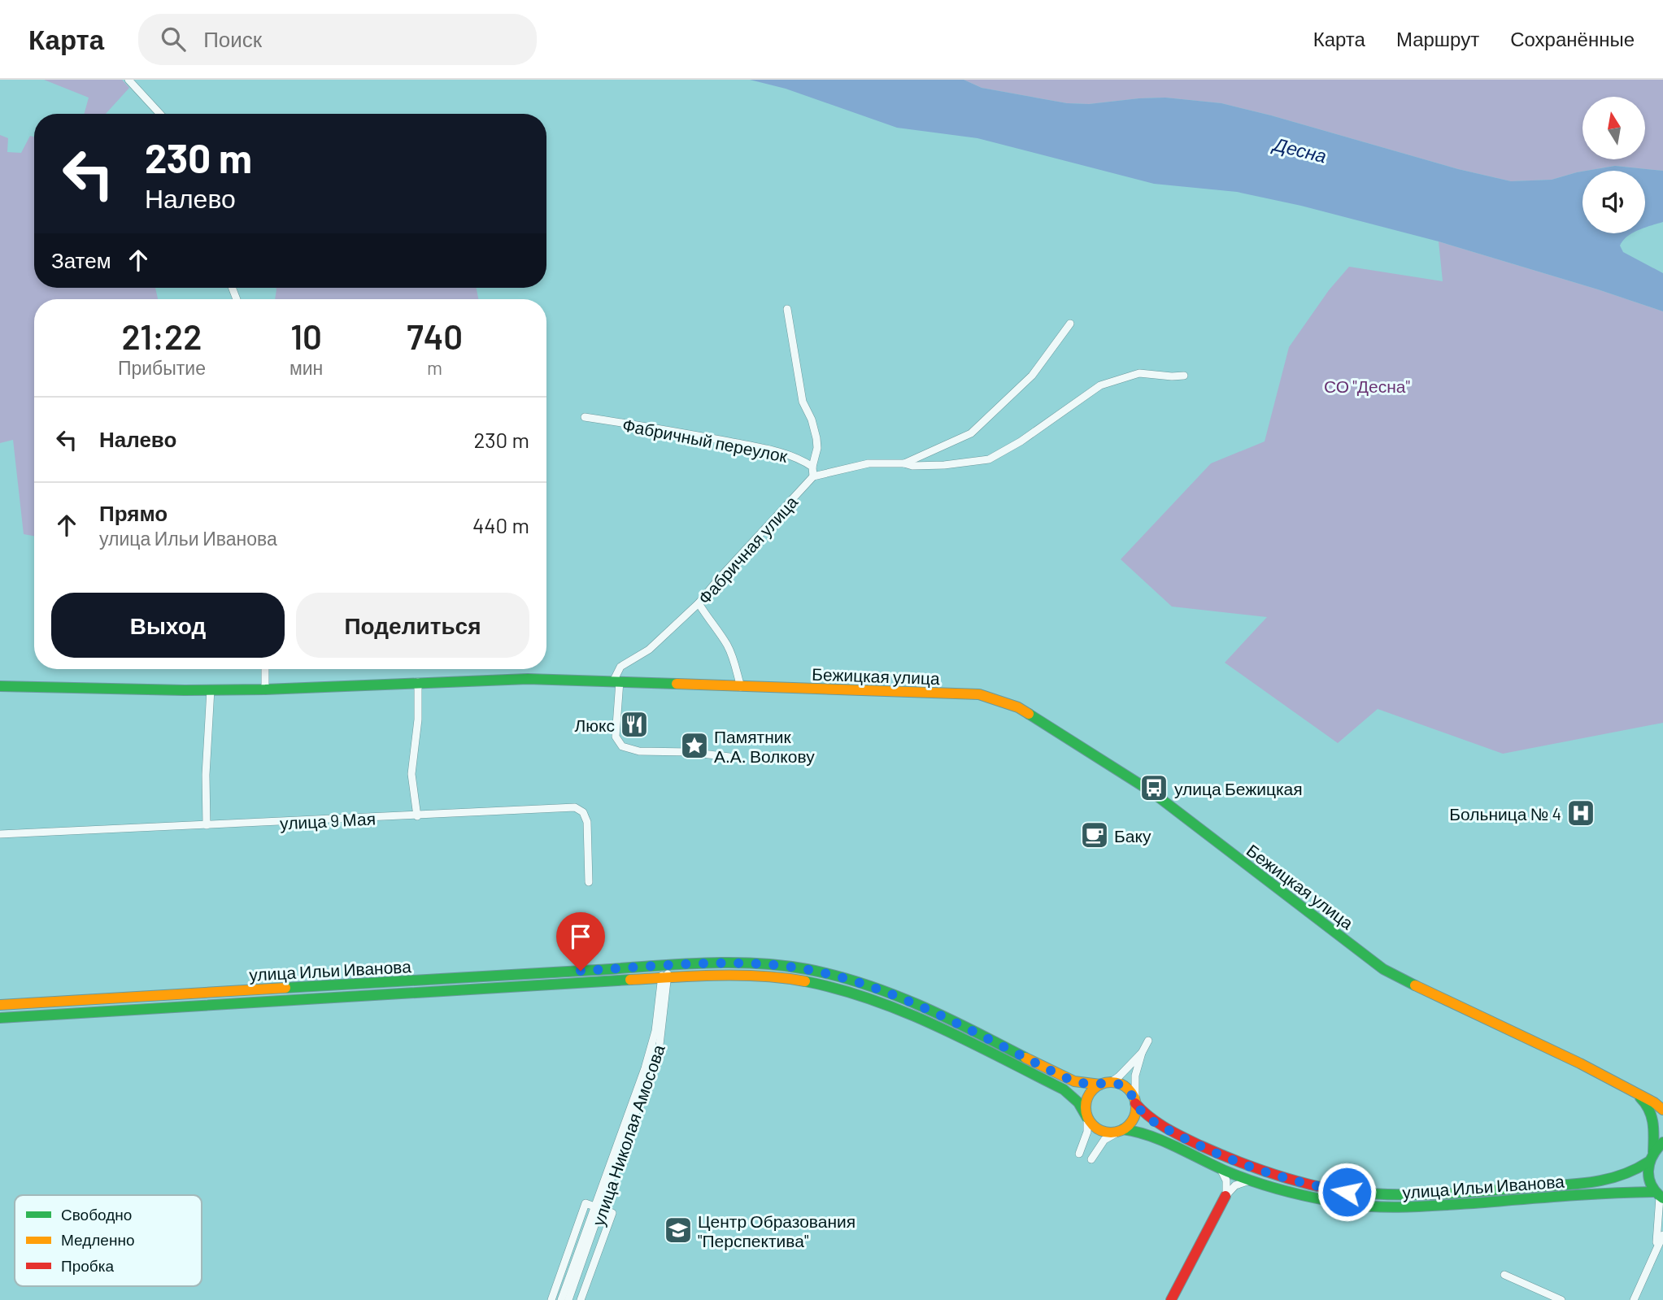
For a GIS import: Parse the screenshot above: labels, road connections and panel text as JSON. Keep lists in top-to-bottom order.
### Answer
{
  "streets": {
    "main road": ["Бежицкая улица", "улица Ильи Иванова"],
    "street": [
      "Фабричный переулок",
      "Фабричная улица",
      "улица 9 Мая",
      "улица Николая Амосова"
    ]
  },
  "crossings": [
    ["Фабричная улица", "Бежицкая улица"],
    ["улица Ильи Иванова", "улица Николая Амосова"]
  ],
  "water": ["Десна"],
  "parks": ["СО \"Десна\""],
  "places": {
    "restaurant": ["Люкс"],
    "place": ["Памятник А.А. Волкову"],
    "bus stop": ["улица Бежицкая"],
    "hospital": ["Больница № 4"],
    "cafe": ["Баку"],
    "school or university": ["Центр Образования \"Перспектива\""]
  },
  "legend": ["Свободно", "Медленно", "Пробка"],
  "north": "top",
  "page": {
    "header": "Карта",
    "search": "Поиск",
    "nav": ["Карта", "Маршрут", "Сохранённые"],
    "turn": ["230 m", "Налево"],
    "then": "Затем",
    "eta": [
      "21:22",
      "Прибытие",
      "10",
      "мин",
      "740",
      "m"
    ],
    "list": [
      {
        "name": "Налево",
        "value": "230 m"
      },
      {
        "name": "Прямо",
        "note": "улица Ильи Иванова",
        "value": "440 m"
      }
    ],
    "buttons": ["Выход", "Поделиться"]
  }
}
